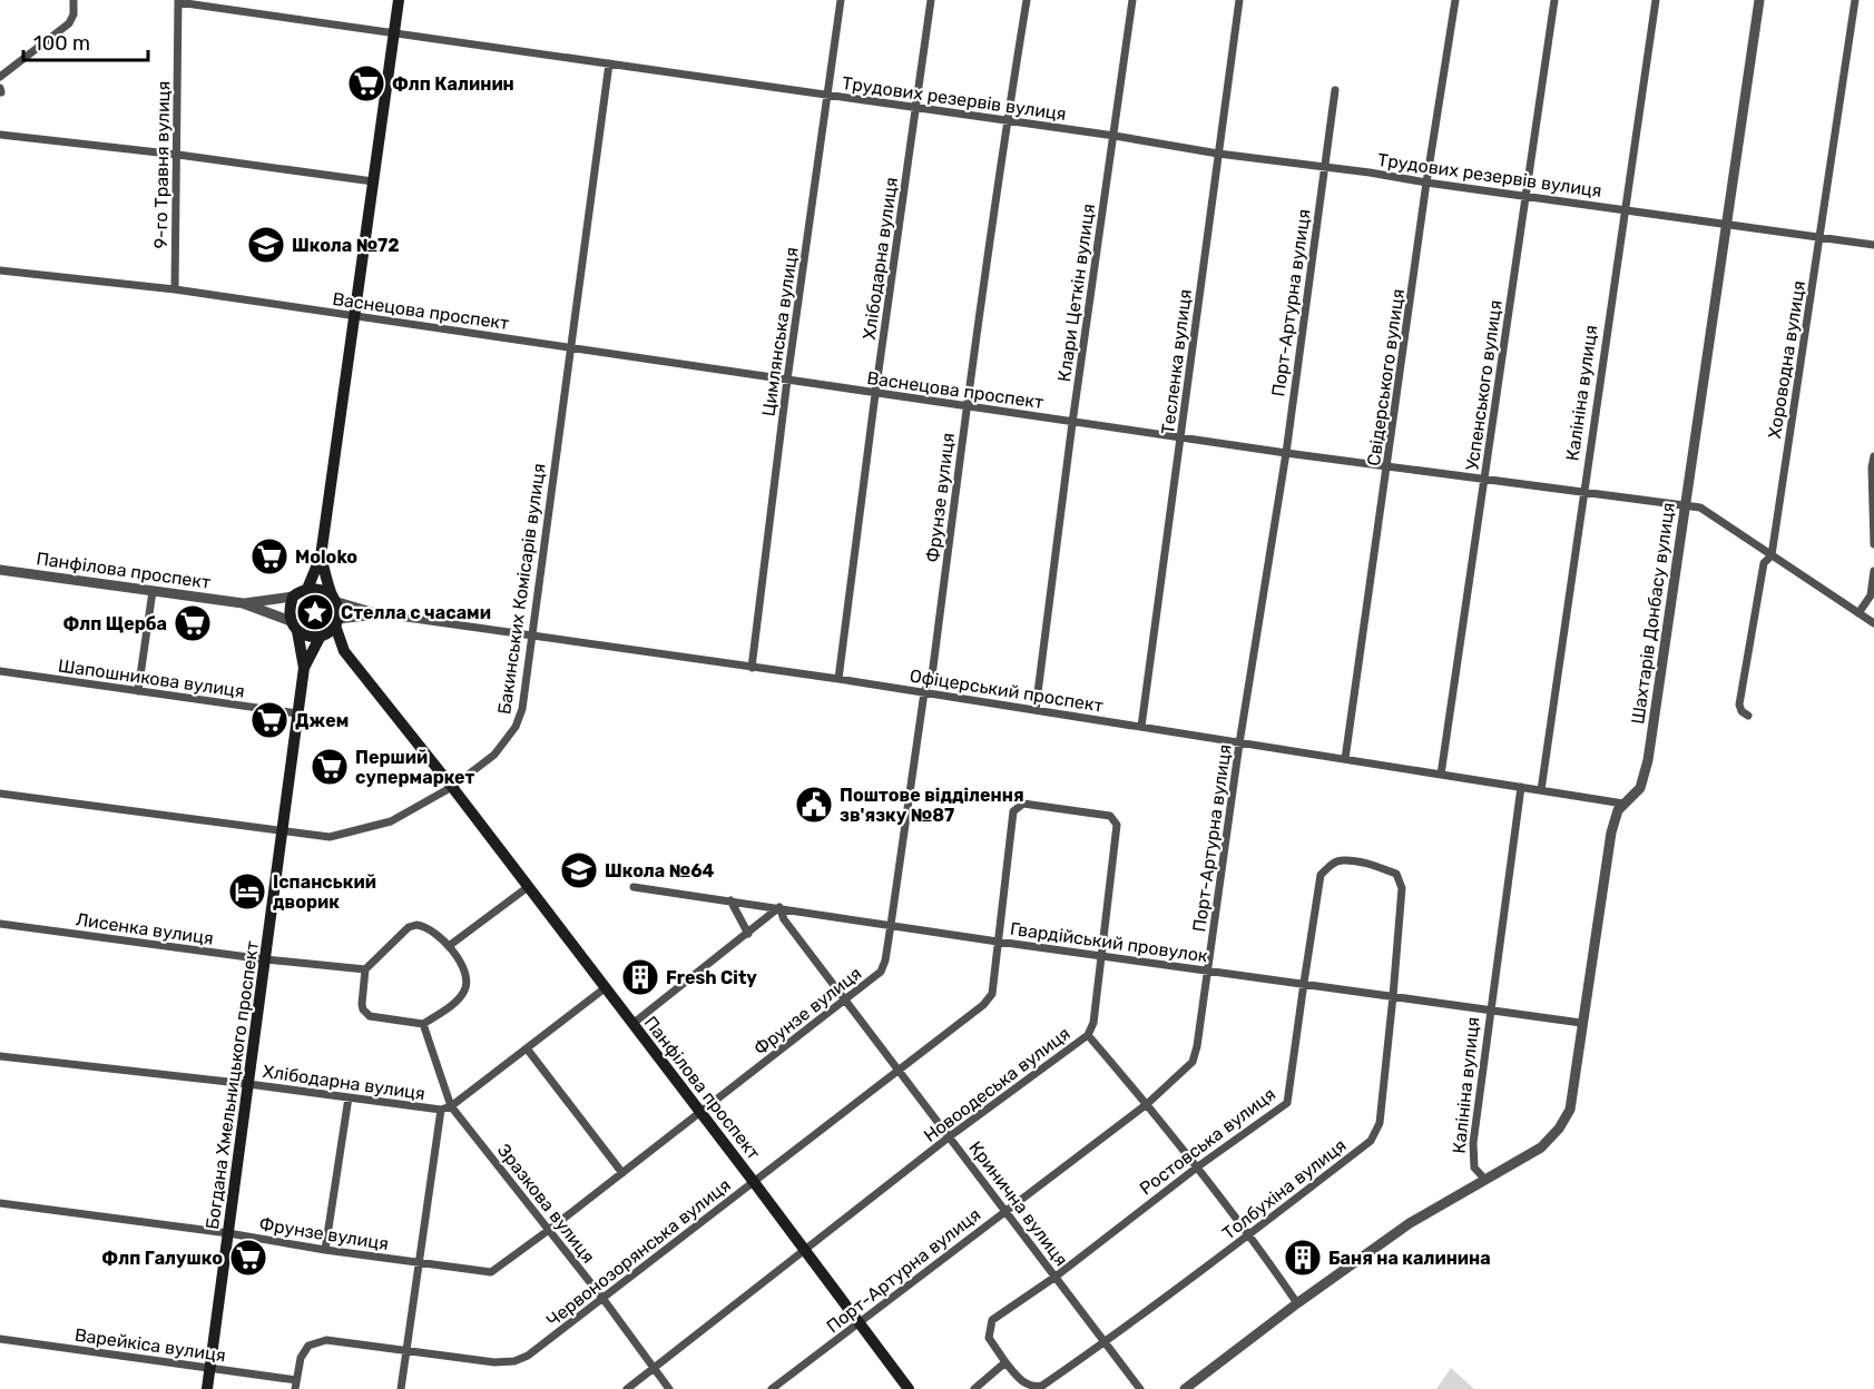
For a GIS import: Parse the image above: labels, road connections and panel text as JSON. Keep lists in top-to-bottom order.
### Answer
{
  "streets": {
    "main road": ["Панфілова проспект", "Богдана Хмельницького проспект"],
    "street": [
      "Трудових резервів вулиця",
      "9-го Травня вулиця",
      "Хлібодарна вулиця",
      "Клари Цеткін вулиця",
      "Порт-Артурна вулиця",
      "Васнецова проспект",
      "Цимлянська вулиця",
      "Хороводна вулиця",
      "Тесленка вулиця",
      "Свідерського вулиця",
      "Успенського вулиця",
      "Калініна вулиця",
      "Фрунзе вулиця",
      "Бакинських Комісарів вулиця",
      "Шахтарів Донбасу вулиця",
      "Шапошникова вулиця",
      "Офіцерський проспект",
      "Лисенка вулиця",
      "Гвардійський провулок",
      "Новоодеська вулиця",
      "Ростовська вулиця",
      "Толбухіна вулиця",
      "Зразкова вулиця",
      "Кринична вулиця",
      "Червонозорянська вулиця",
      "Варейкіса вулиця"
    ]
  },
  "crossings": [
    ["Трудових резервів вулиця", "9-го Травня вулиця"],
    ["Трудових резервів вулиця", "Хлібодарна вулиця"],
    ["Трудових резервів вулиця", "Клари Цеткін вулиця"],
    ["Трудових резервів вулиця", "Порт-Артурна вулиця"],
    ["Трудових резервів вулиця", "Цимлянська вулиця"],
    ["Трудових резервів вулиця", "Хороводна вулиця"],
    ["Трудових резервів вулиця", "Тесленка вулиця"],
    ["Трудових резервів вулиця", "Свідерського вулиця"],
    ["Трудових резервів вулиця", "Успенського вулиця"],
    ["Трудових резервів вулиця", "Калініна вулиця"],
    ["Трудових резервів вулиця", "Фрунзе вулиця"],
    ["Трудових резервів вулиця", "Бакинських Комісарів вулиця"],
    ["Трудових резервів вулиця", "Шахтарів Донбасу вулиця"],
    ["9-го Травня вулиця", "Васнецова проспект"],
    ["Хлібодарна вулиця", "Васнецова проспект"],
    ["Хлібодарна вулиця", "Панфілова проспект"],
    ["Хлібодарна вулиця", "Офіцерський проспект"],
    ["Хлібодарна вулиця", "Богдана Хмельницького проспект"],
    ["Хлібодарна вулиця", "Зразкова вулиця"],
    ["Клари Цеткін вулиця", "Васнецова проспект"],
    ["Клари Цеткін вулиця", "Офіцерський проспект"],
    ["Порт-Артурна вулиця", "Васнецова проспект"],
    ["Порт-Артурна вулиця", "Панфілова проспект"],
    ["Порт-Артурна вулиця", "Офіцерський проспект"],
    ["Порт-Артурна вулиця", "Гвардійський провулок"],
    ["Порт-Артурна вулиця", "Кринична вулиця"],
    ["Васнецова проспект", "Цимлянська вулиця"],
    ["Васнецова проспект", "Хороводна вулиця"],
    ["Васнецова проспект", "Тесленка вулиця"],
    ["Васнецова проспект", "Свідерського вулиця"],
    ["Васнецова проспект", "Успенського вулиця"],
    ["Васнецова проспект", "Калініна вулиця"],
    ["Васнецова проспект", "Фрунзе вулиця"],
    ["Васнецова проспект", "Бакинських Комісарів вулиця"],
    ["Васнецова проспект", "Шахтарів Донбасу вулиця"],
    ["Цимлянська вулиця", "Офіцерський проспект"],
    ["Тесленка вулиця", "Офіцерський проспект"],
    ["Свідерського вулиця", "Офіцерський проспект"],
    ["Успенського вулиця", "Офіцерський проспект"],
    ["Калініна вулиця", "Шахтарів Донбасу вулиця"],
    ["Калініна вулиця", "Офіцерський проспект"],
    ["Калініна вулиця", "Гвардійський провулок"],
    ["Фрунзе вулиця", "Панфілова проспект"],
    ["Фрунзе вулиця", "Офіцерський проспект"],
    ["Фрунзе вулиця", "Гвардійський провулок"],
    ["Фрунзе вулиця", "Богдана Хмельницького проспект"],
    ["Фрунзе вулиця", "Зразкова вулиця"],
    ["Фрунзе вулиця", "Кринична вулиця"],
    ["Панфілова проспект", "Бакинських Комісарів вулиця"],
    ["Панфілова проспект", "Новоодеська вулиця"],
    ["Панфілова проспект", "Червонозорянська вулиця"],
    ["Бакинських Комісарів вулиця", "Офіцерський проспект"],
    ["Бакинських Комісарів вулиця", "Богдана Хмельницького проспект"],
    ["Шахтарів Донбасу вулиця", "Офіцерський проспект"],
    ["Шахтарів Донбасу вулиця", "Гвардійський провулок"],
    ["Шапошникова вулиця", "Богдана Хмельницького проспект"],
    ["Лисенка вулиця", "Богдана Хмельницького проспект"],
    ["Лисенка вулиця", "Зразкова вулиця"],
    ["Гвардійський провулок", "Новоодеська вулиця"],
    ["Гвардійський провулок", "Ростовська вулиця"],
    ["Гвардійський провулок", "Толбухіна вулиця"],
    ["Гвардійський провулок", "Кринична вулиця"],
    ["Гвардійський провулок", "Червонозорянська вулиця"],
    ["Новоодеська вулиця", "Зразкова вулиця"],
    ["Новоодеська вулиця", "Кринична вулиця"],
    ["Новоодеська вулиця", "Червонозорянська вулиця"],
    ["Богдана Хмельницького проспект", "Варейкіса вулиця"],
    ["Ростовська вулиця", "Толбухіна вулиця"],
    ["Ростовська вулиця", "Кринична вулиця"],
    ["Толбухіна вулиця", "Кринична вулиця"],
    ["Зразкова вулиця", "Червонозорянська вулиця"],
    ["Кринична вулиця", "Червонозорянська вулиця"],
    ["Червонозорянська вулиця", "Варейкіса вулиця"]
  ],
  "places": {
    "supermarket": [
      "Флп Калинин",
      "Moloko",
      "Флп Щерба",
      "Джем",
      "Перший супермаркет",
      "Флп Галушко"
    ],
    "school or university": ["Школа №72", "Школа №64"],
    "place": ["Стелла с часами"],
    "public building": ["Поштове відділення зв'язку №87"],
    "hotel": ["Іспанський дворик"],
    "building": ["Fresh City", "Баня на калинина"]
  },
  "scale_bar": "100 m"
}
